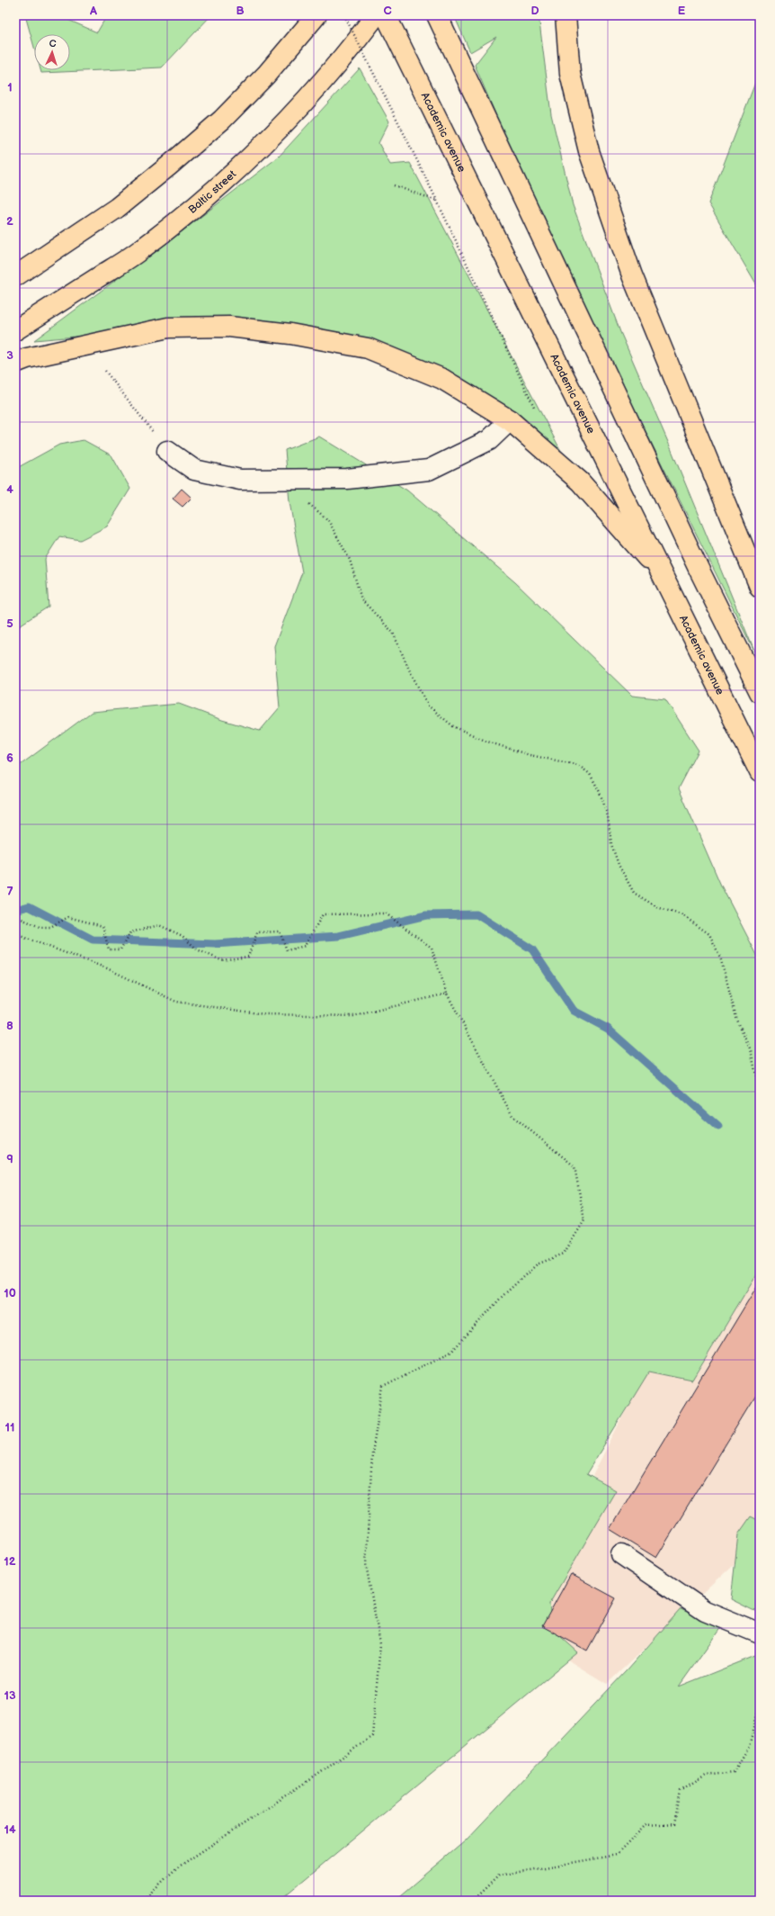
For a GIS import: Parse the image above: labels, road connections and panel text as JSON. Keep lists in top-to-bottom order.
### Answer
{
  "streets": {
    "main road": ["Academic avenue", "Baltic street"]
  },
  "north": "top",
  "grid": {
    "columns": [
      "A",
      "B",
      "C",
      "D",
      "E"
    ],
    "rows": [
      "1",
      "2",
      "3",
      "4",
      "5",
      "6",
      "7",
      "8",
      "9",
      "10",
      "11",
      "12",
      "13",
      "14"
    ]
  }
}
